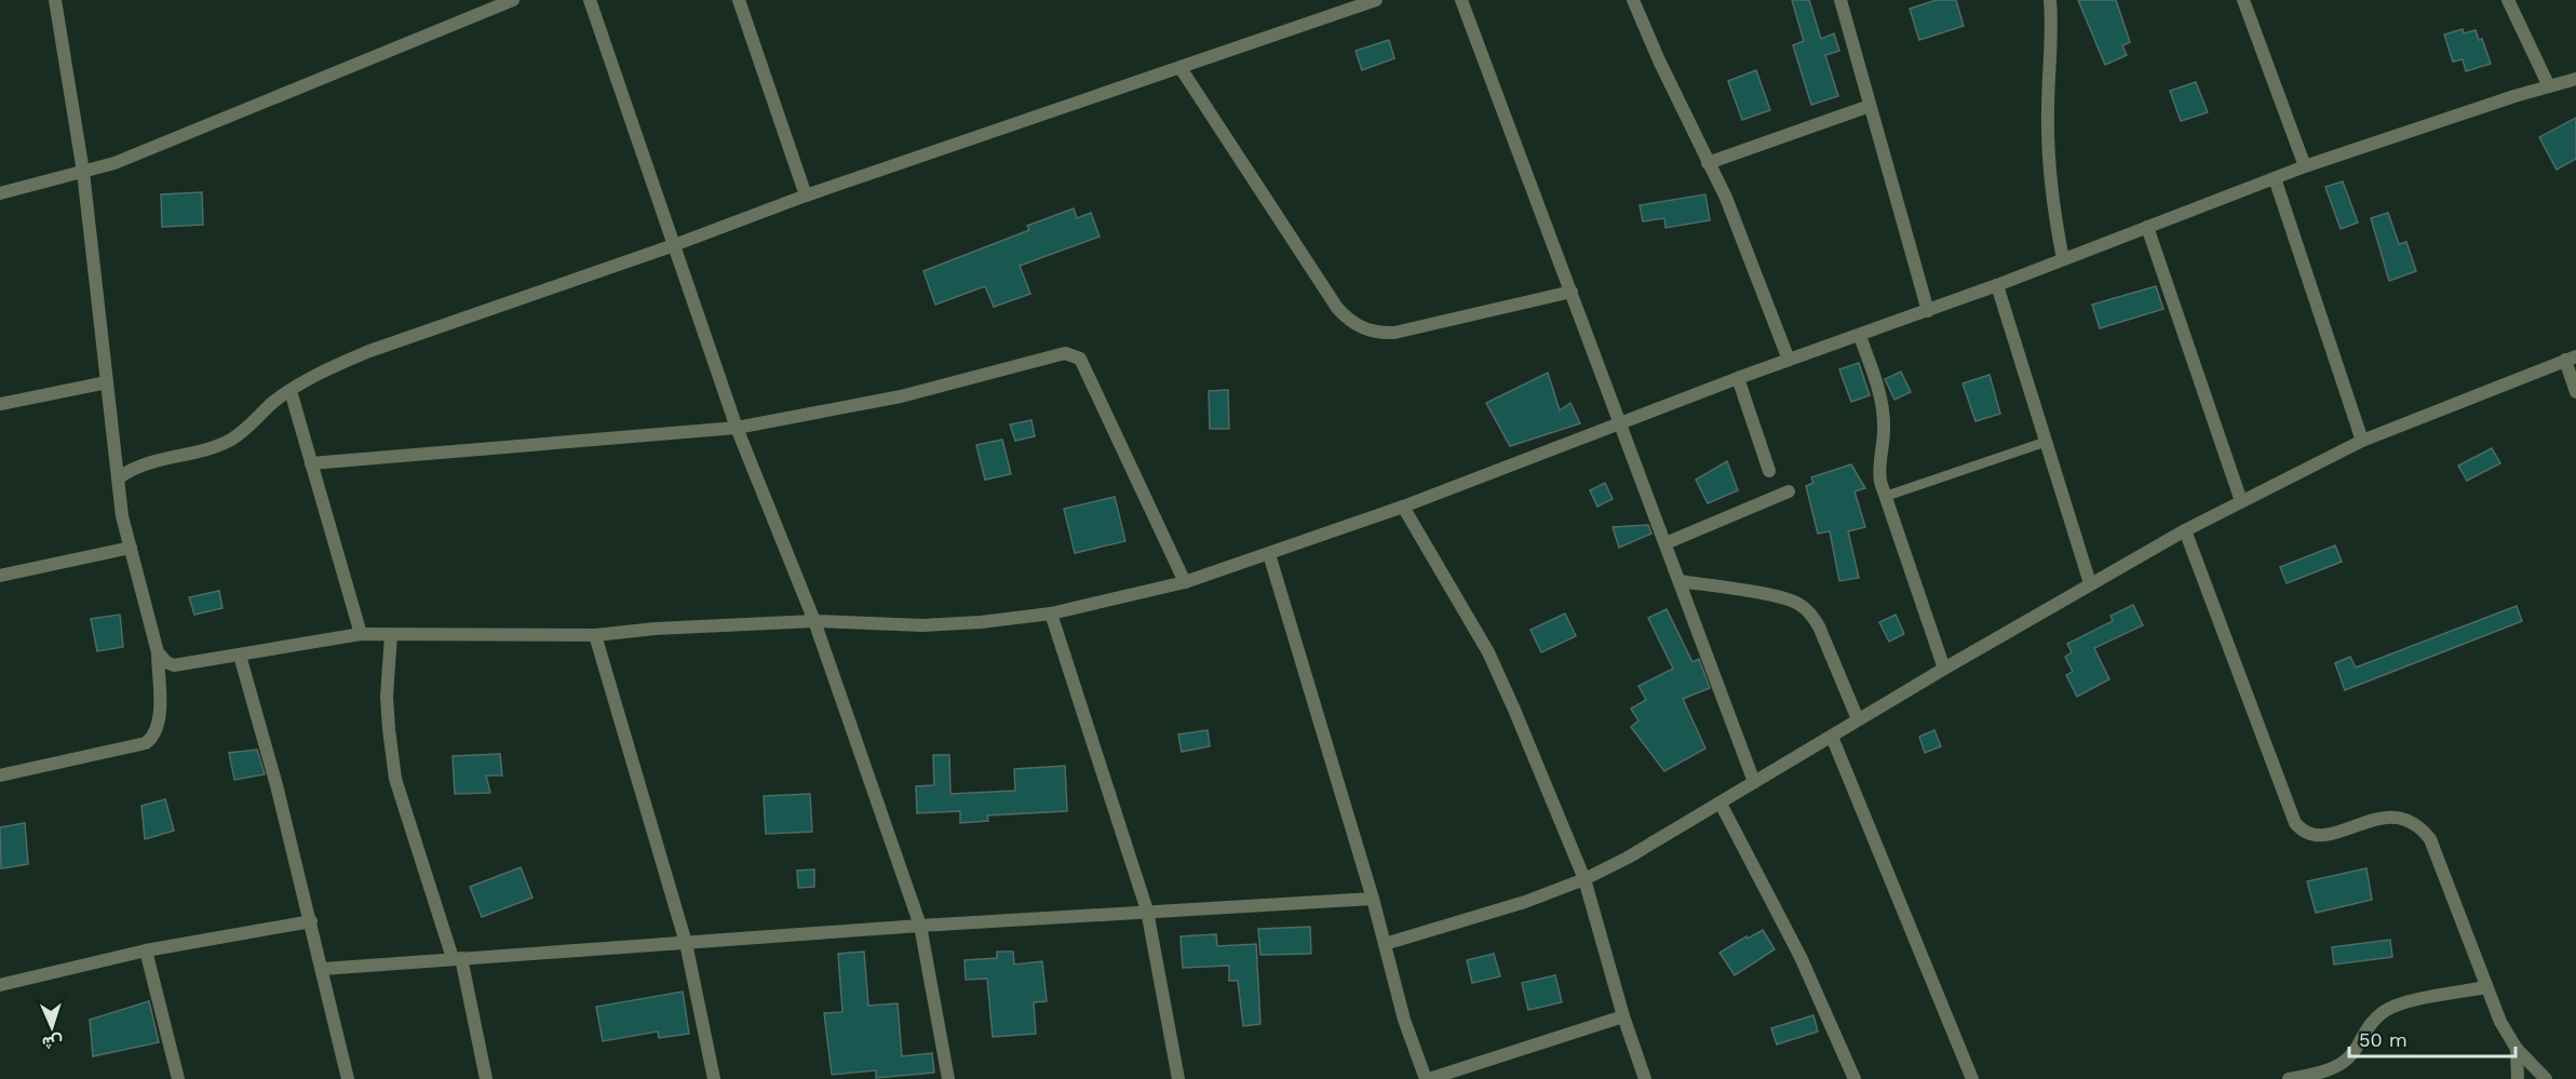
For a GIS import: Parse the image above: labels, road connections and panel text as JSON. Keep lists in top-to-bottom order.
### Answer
{
  "scale_bar": "50 m",
  "north": "bottom"
}
